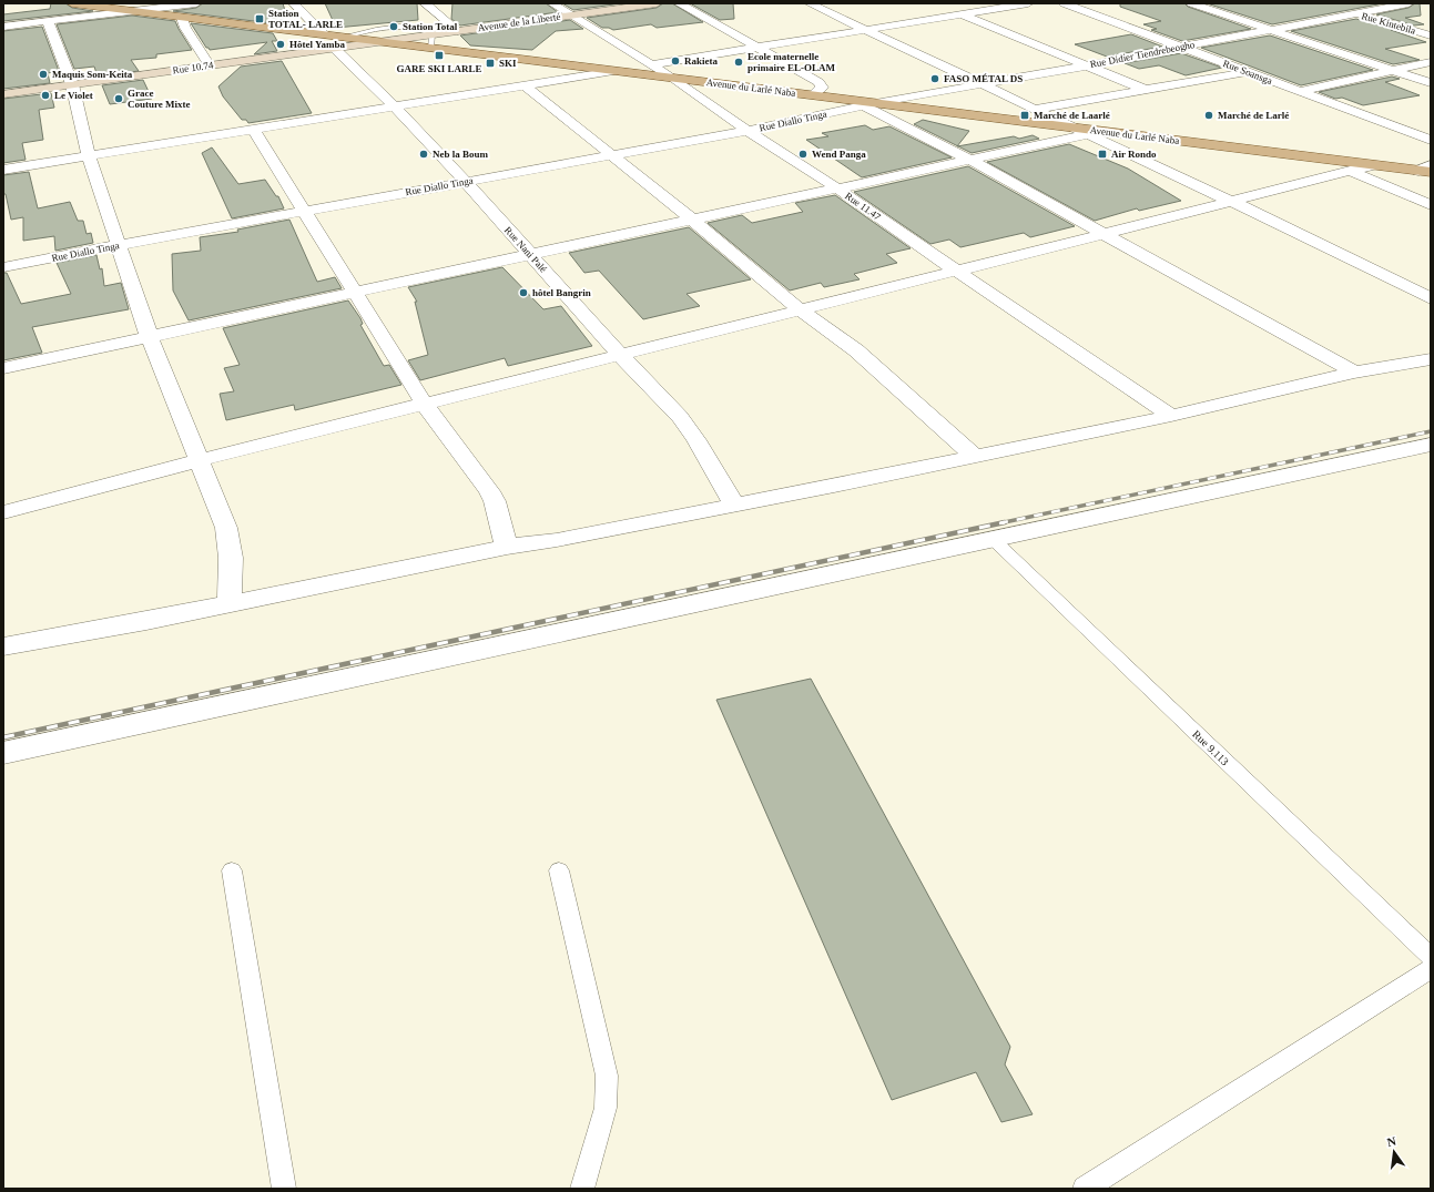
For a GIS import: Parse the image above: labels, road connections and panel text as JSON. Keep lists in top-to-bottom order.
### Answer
{
  "streets": {
    "main road": ["Avenue de la Liberté", "Rue 10.74", "Avenue du Larlé Naba"],
    "street": [
      "Rue Kintebila",
      "Rue Didier Tiendrebeogho",
      "Rue Soansga",
      "Rue Diallo Tinga",
      "Rue 11.47",
      "Rue Nani Palé"
    ],
    "lane": ["Rue 9.113"]
  },
  "crossings": [
    ["Avenue de la Liberté", "Rue 10.74"],
    ["Avenue de la Liberté", "Avenue du Larlé Naba"],
    ["Avenue de la Liberté", "Rue 11.47"],
    ["Rue Kintebila", "Rue Didier Tiendrebeogho"],
    ["Rue Didier Tiendrebeogho", "Rue Soansga"],
    ["Rue Didier Tiendrebeogho", "Avenue du Larlé Naba"],
    ["Rue Didier Tiendrebeogho", "Rue Diallo Tinga"],
    ["Rue 10.74", "Avenue du Larlé Naba"],
    ["Rue 10.74", "Rue Nani Palé"],
    ["Avenue du Larlé Naba", "Rue Diallo Tinga"],
    ["Avenue du Larlé Naba", "Rue 11.47"],
    ["Rue Diallo Tinga", "Rue 11.47"],
    ["Rue Diallo Tinga", "Rue Nani Palé"]
  ],
  "places": {
    "transit": [
      "Station TOTAL- LARLE",
      "GARE SKI LARLE",
      "SKI",
      "Marché de Laarlé",
      "Air Rondo"
    ],
    "other": [
      "Station Total",
      "Hôtel Yamba",
      "Rakieta",
      "Ecole maternelle primaire EL-OLAM",
      "Maquis Som-Keita",
      "FASO MÉTAL DS",
      "Le Violet",
      "Grace Couture Mixte",
      "Marché de Larlé",
      "Neb la Boum",
      "Wend Panga",
      "hôtel Bangrin"
    ]
  },
  "north": "top"
}
